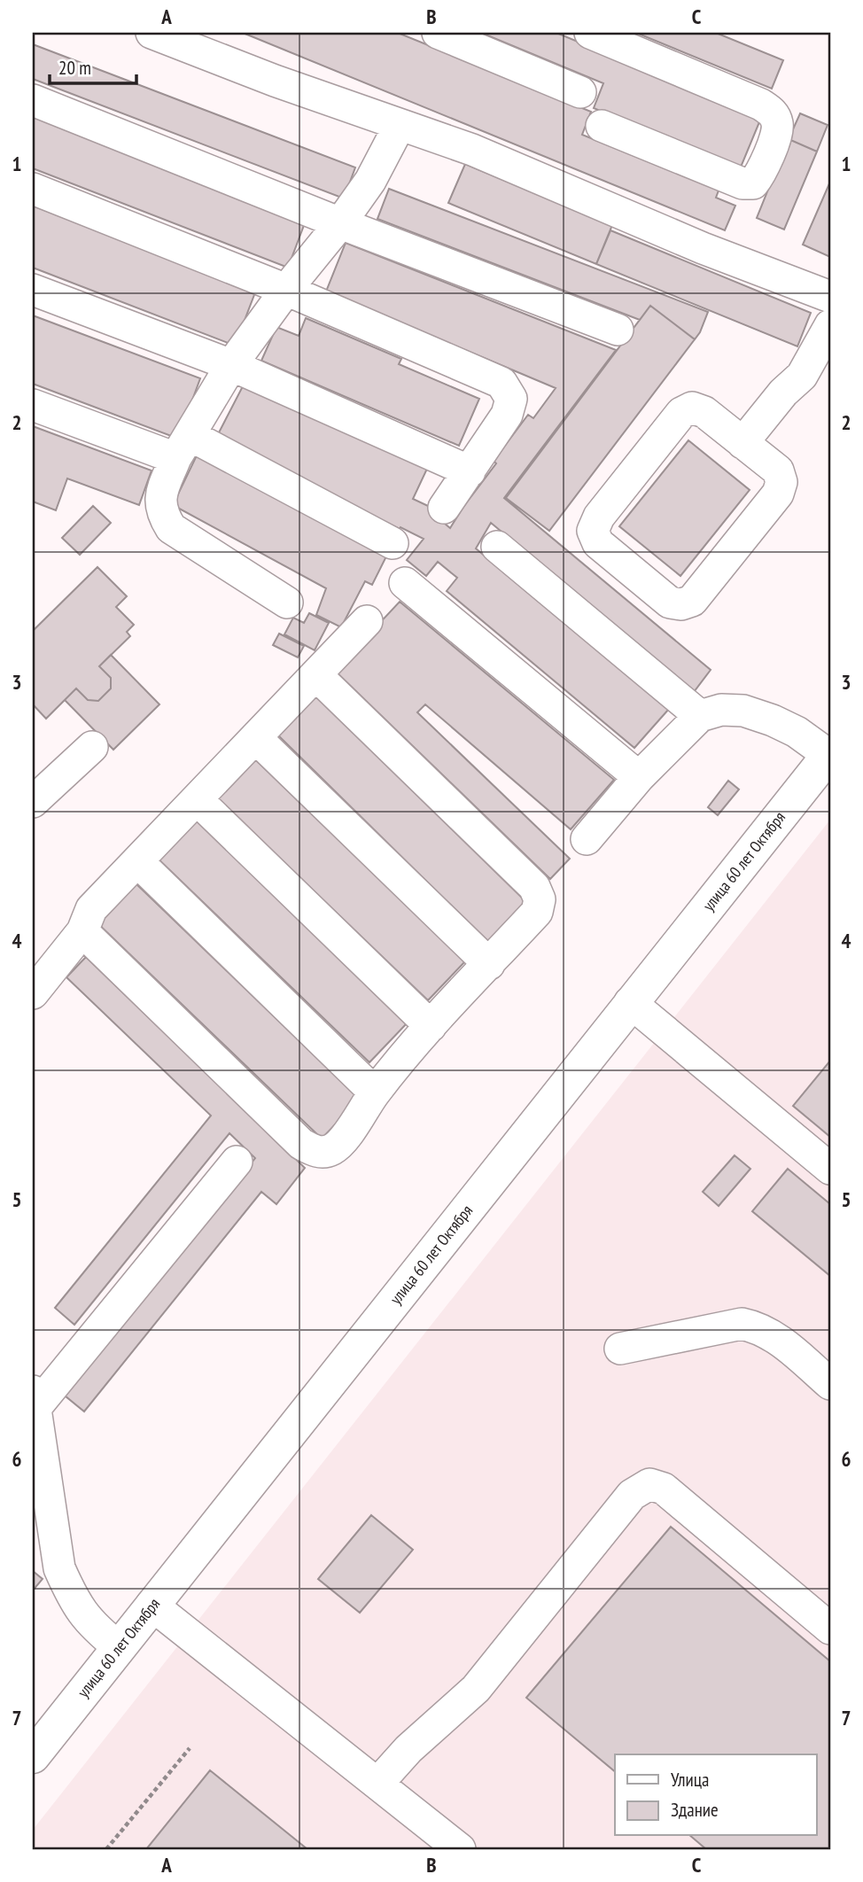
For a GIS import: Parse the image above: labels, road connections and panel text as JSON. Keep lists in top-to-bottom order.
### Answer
{
  "streets": {
    "main road": ["улица 60 лет Октября"]
  },
  "legend": ["Улица", "Здание"],
  "scale_bar": "20 m",
  "grid": {
    "columns": ["A", "B", "C"],
    "rows": [
      "1",
      "2",
      "3",
      "4",
      "5",
      "6",
      "7"
    ]
  }
}
